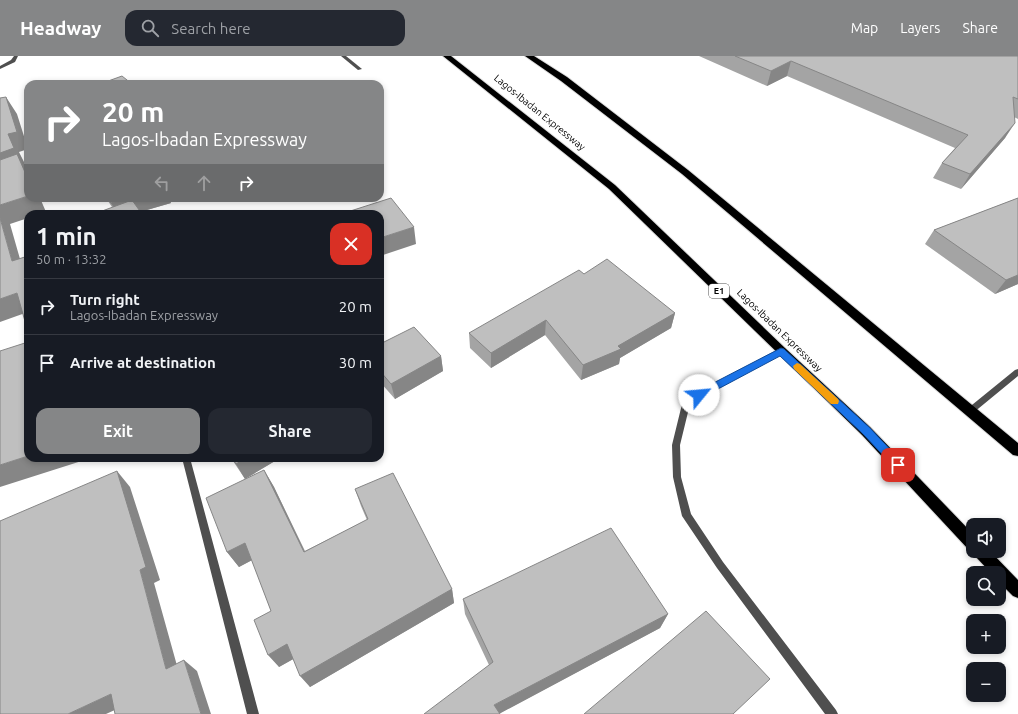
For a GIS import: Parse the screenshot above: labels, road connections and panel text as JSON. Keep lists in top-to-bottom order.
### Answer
{
  "streets": {
    "highway": ["Lagos-Ibadan Expressway", "E1"]
  },
  "page": {
    "header": "Headway",
    "search": "Search here",
    "nav": ["Map", "Layers", "Share"],
    "turn": ["20 m", "Lagos-Ibadan Expressway"],
    "heading": ["1 min", "50 m · 13:32"],
    "list": [
      {
        "name": "Turn right",
        "note": "Lagos-Ibadan Expressway",
        "value": "20 m"
      },
      {
        "name": "Arrive at destination",
        "value": "30 m"
      }
    ],
    "buttons": ["Exit", "Share"],
    "map_buttons": ["+", "−"]
  }
}
